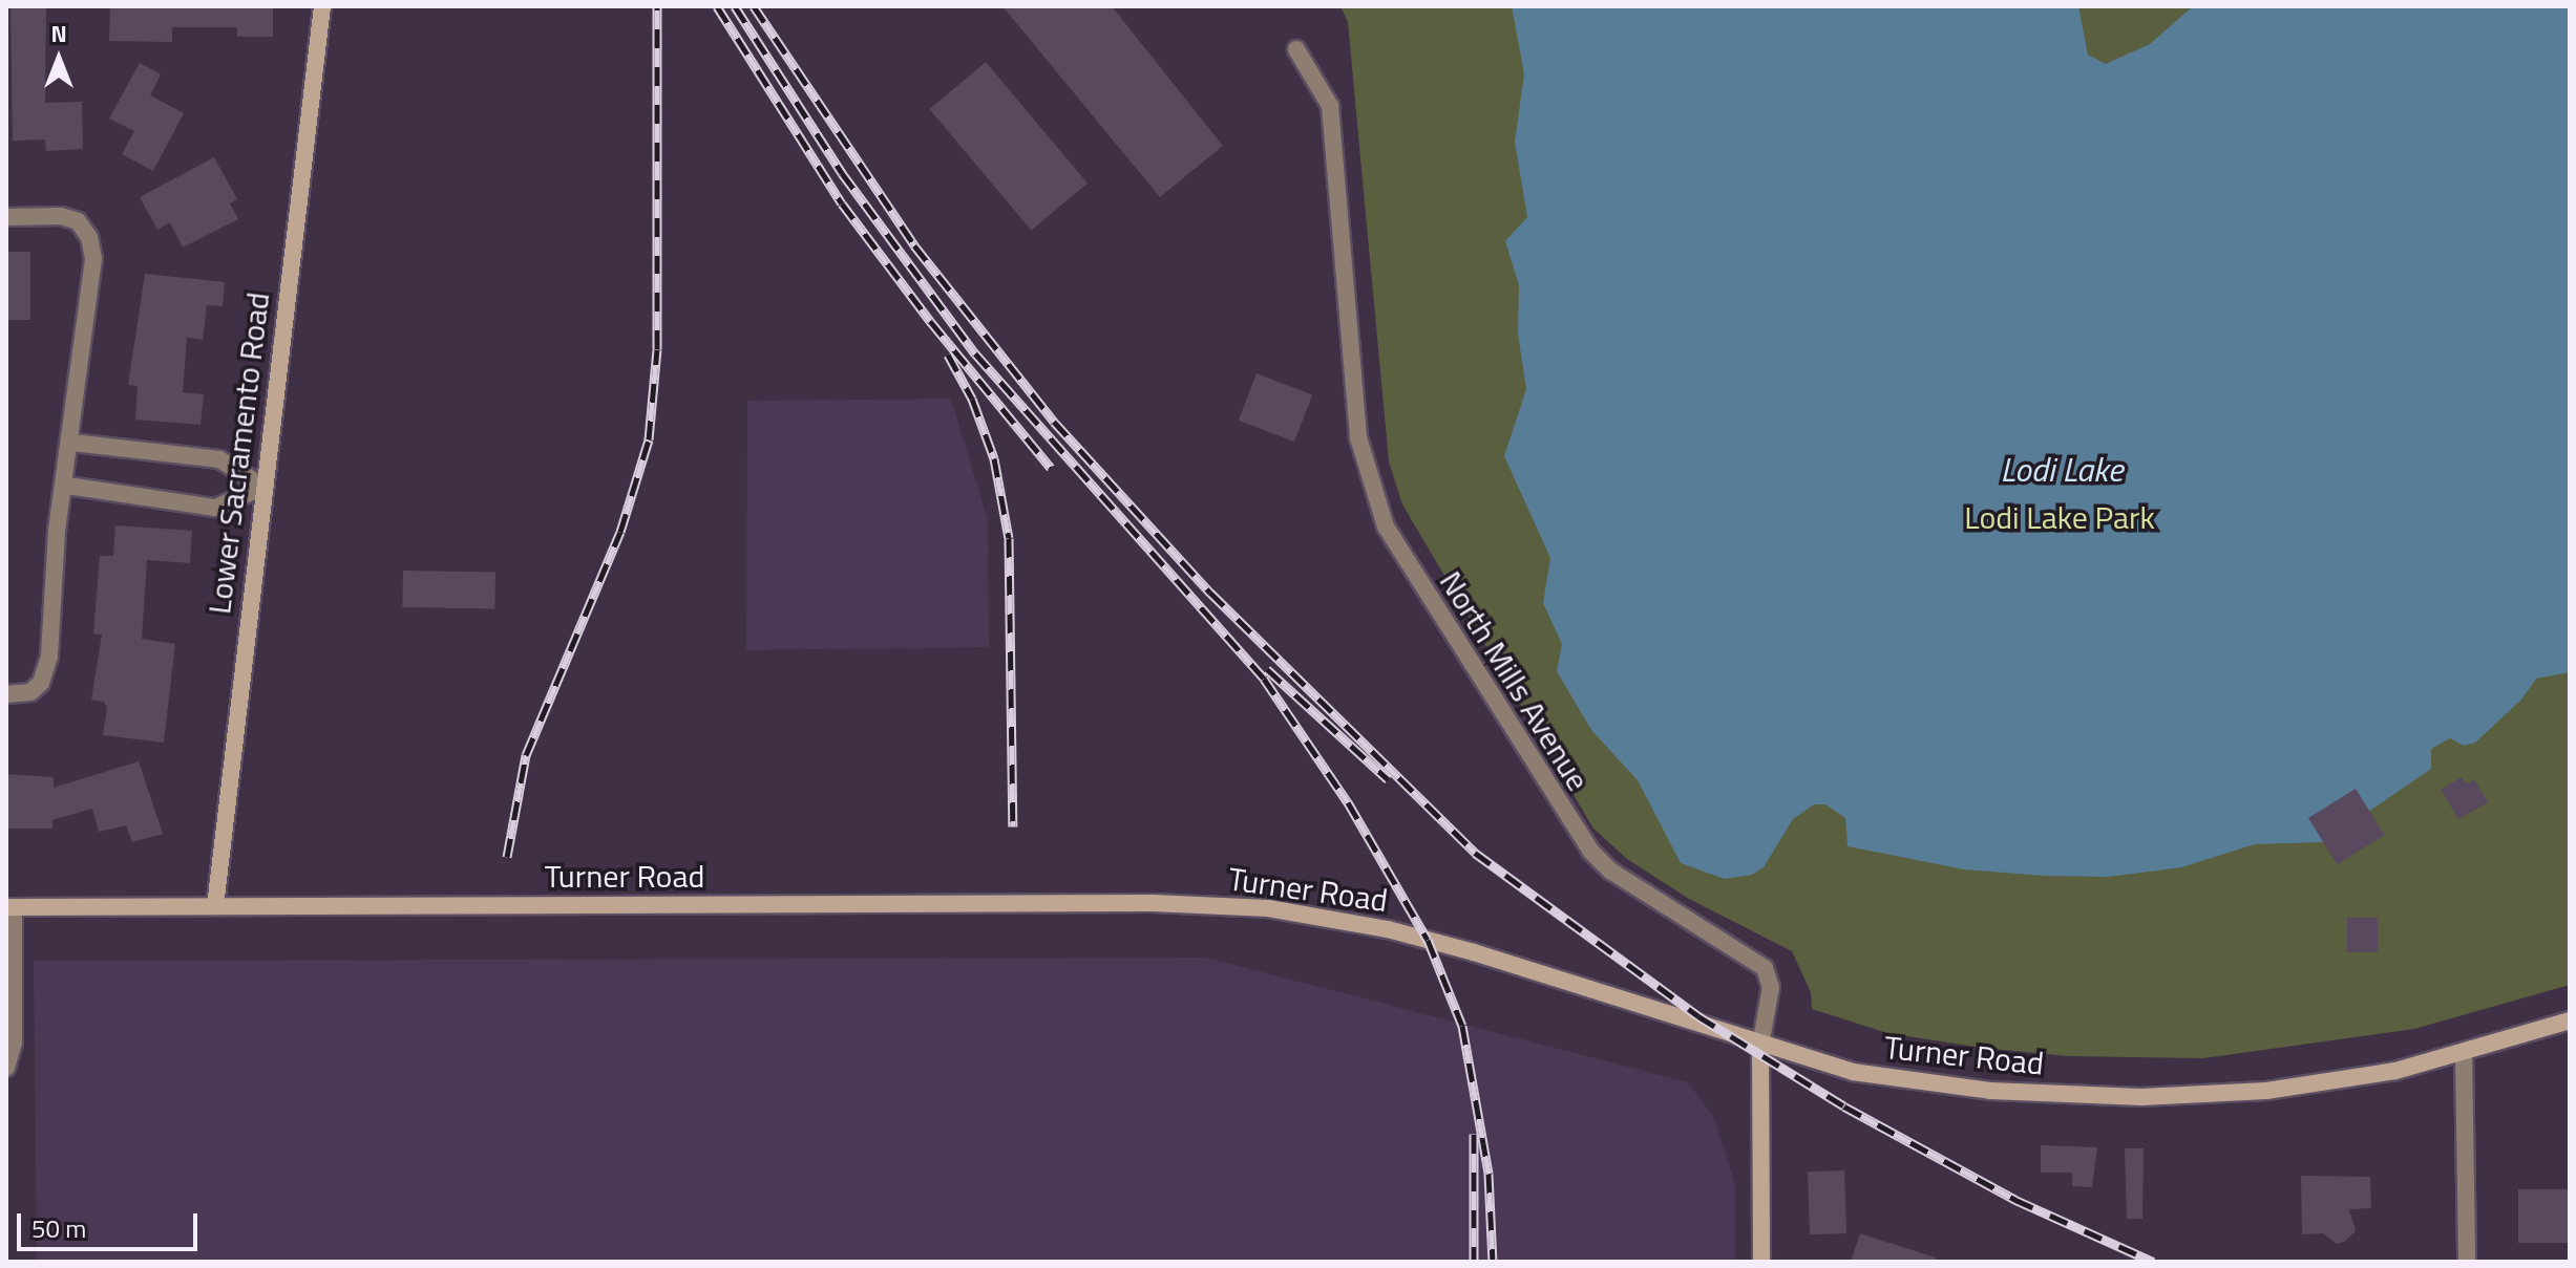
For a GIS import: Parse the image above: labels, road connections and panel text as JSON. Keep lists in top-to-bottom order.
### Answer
{
  "streets": {
    "main road": ["Lower Sacramento Road", "North Mills Avenue", "Turner Road"]
  },
  "crossings": [
    ["Lower Sacramento Road", "Turner Road"],
    ["North Mills Avenue", "Turner Road"]
  ],
  "water": ["Lodi Lake"],
  "parks": ["Lodi Lake Park"],
  "scale_bar": "50 m",
  "north": "top"
}
